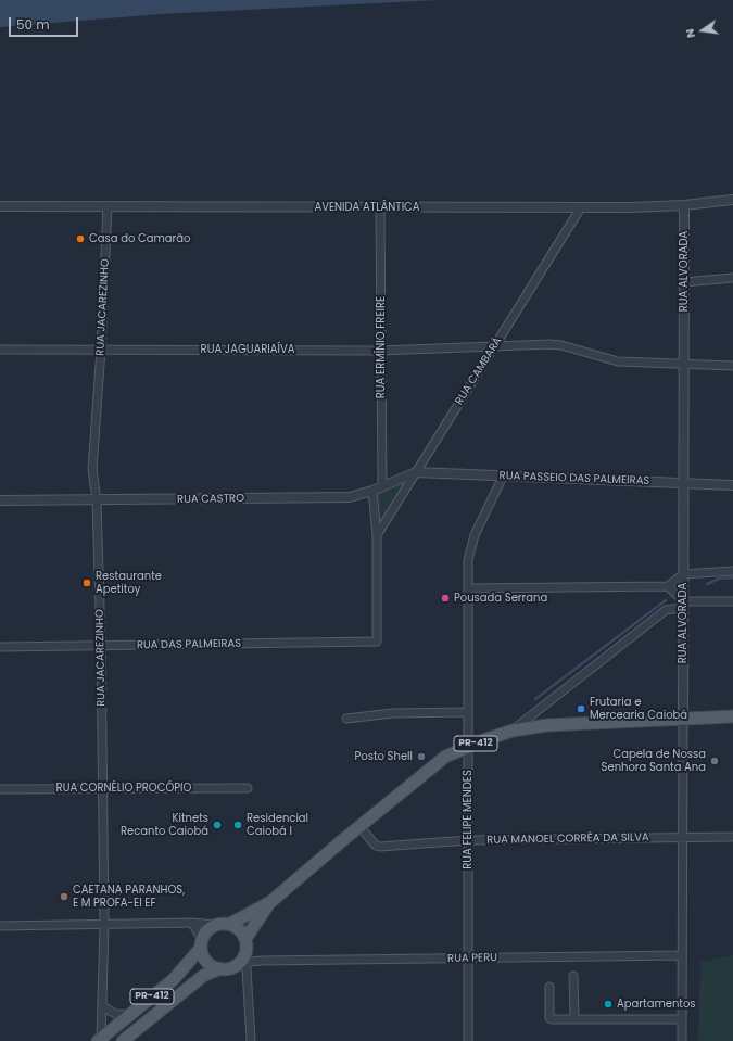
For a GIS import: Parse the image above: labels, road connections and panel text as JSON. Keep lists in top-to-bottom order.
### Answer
{
  "streets": {
    "main road": ["PR-412"],
    "street": [
      "AVENIDA ATLÂNTICA",
      "RUA ALVORADA",
      "RUA JACAREZINHO",
      "RUA ERMÍNIO FREIRE",
      "RUA JAGUARIAÍVA",
      "RUA CAMBARÁ",
      "RUA PASSEIO DAS PALMEIRAS",
      "RUA CASTRO",
      "RUA DAS PALMEIRAS",
      "RUA CORNÉLIO PROCÓPIO",
      "RUA FELIPE MENDES",
      "RUA MANOEL CORRÊA DA SILVA",
      "RUA PERU"
    ]
  },
  "crossings": [
    ["AVENIDA ATLÂNTICA", "RUA ALVORADA"],
    ["AVENIDA ATLÂNTICA", "RUA JACAREZINHO"],
    ["AVENIDA ATLÂNTICA", "RUA ERMÍNIO FREIRE"],
    ["AVENIDA ATLÂNTICA", "RUA CAMBARÁ"],
    ["RUA ALVORADA", "RUA JAGUARIAÍVA"],
    ["RUA ALVORADA", "RUA PASSEIO DAS PALMEIRAS"],
    ["RUA ALVORADA", "PR-412"],
    ["RUA ALVORADA", "RUA MANOEL CORRÊA DA SILVA"],
    ["RUA ALVORADA", "RUA PERU"],
    ["RUA JACAREZINHO", "RUA JAGUARIAÍVA"],
    ["RUA JACAREZINHO", "RUA CASTRO"],
    ["RUA JACAREZINHO", "RUA DAS PALMEIRAS"],
    ["RUA JACAREZINHO", "PR-412"],
    ["RUA JACAREZINHO", "RUA CORNÉLIO PROCÓPIO"],
    ["RUA ERMÍNIO FREIRE", "RUA JAGUARIAÍVA"],
    ["RUA ERMÍNIO FREIRE", "RUA CASTRO"],
    ["RUA JAGUARIAÍVA", "RUA CAMBARÁ"],
    ["RUA CAMBARÁ", "RUA PASSEIO DAS PALMEIRAS"],
    ["RUA CAMBARÁ", "RUA CASTRO"],
    ["RUA CAMBARÁ", "RUA DAS PALMEIRAS"],
    ["RUA PASSEIO DAS PALMEIRAS", "RUA CASTRO"],
    ["RUA PASSEIO DAS PALMEIRAS", "RUA FELIPE MENDES"],
    ["PR-412", "RUA FELIPE MENDES"],
    ["PR-412", "RUA MANOEL CORRÊA DA SILVA"],
    ["PR-412", "RUA PERU"],
    ["RUA FELIPE MENDES", "RUA MANOEL CORRÊA DA SILVA"],
    ["RUA FELIPE MENDES", "RUA PERU"]
  ],
  "places": [
    "Casa do Camarão",
    "Restaurante Apetitoy",
    "Pousada Serrana",
    "Frutaria e Mercearia Caiobá",
    "Posto Shell",
    "Capela de Nossa Senhora Santa Ana",
    "Kitnets Recanto Caiobá",
    "Residencial Caiobá I",
    "CAETANA PARANHOS, E M PROFA-EI EF",
    "Apartamentos"
  ],
  "scale_bar": "50 m",
  "north": "left"
}
